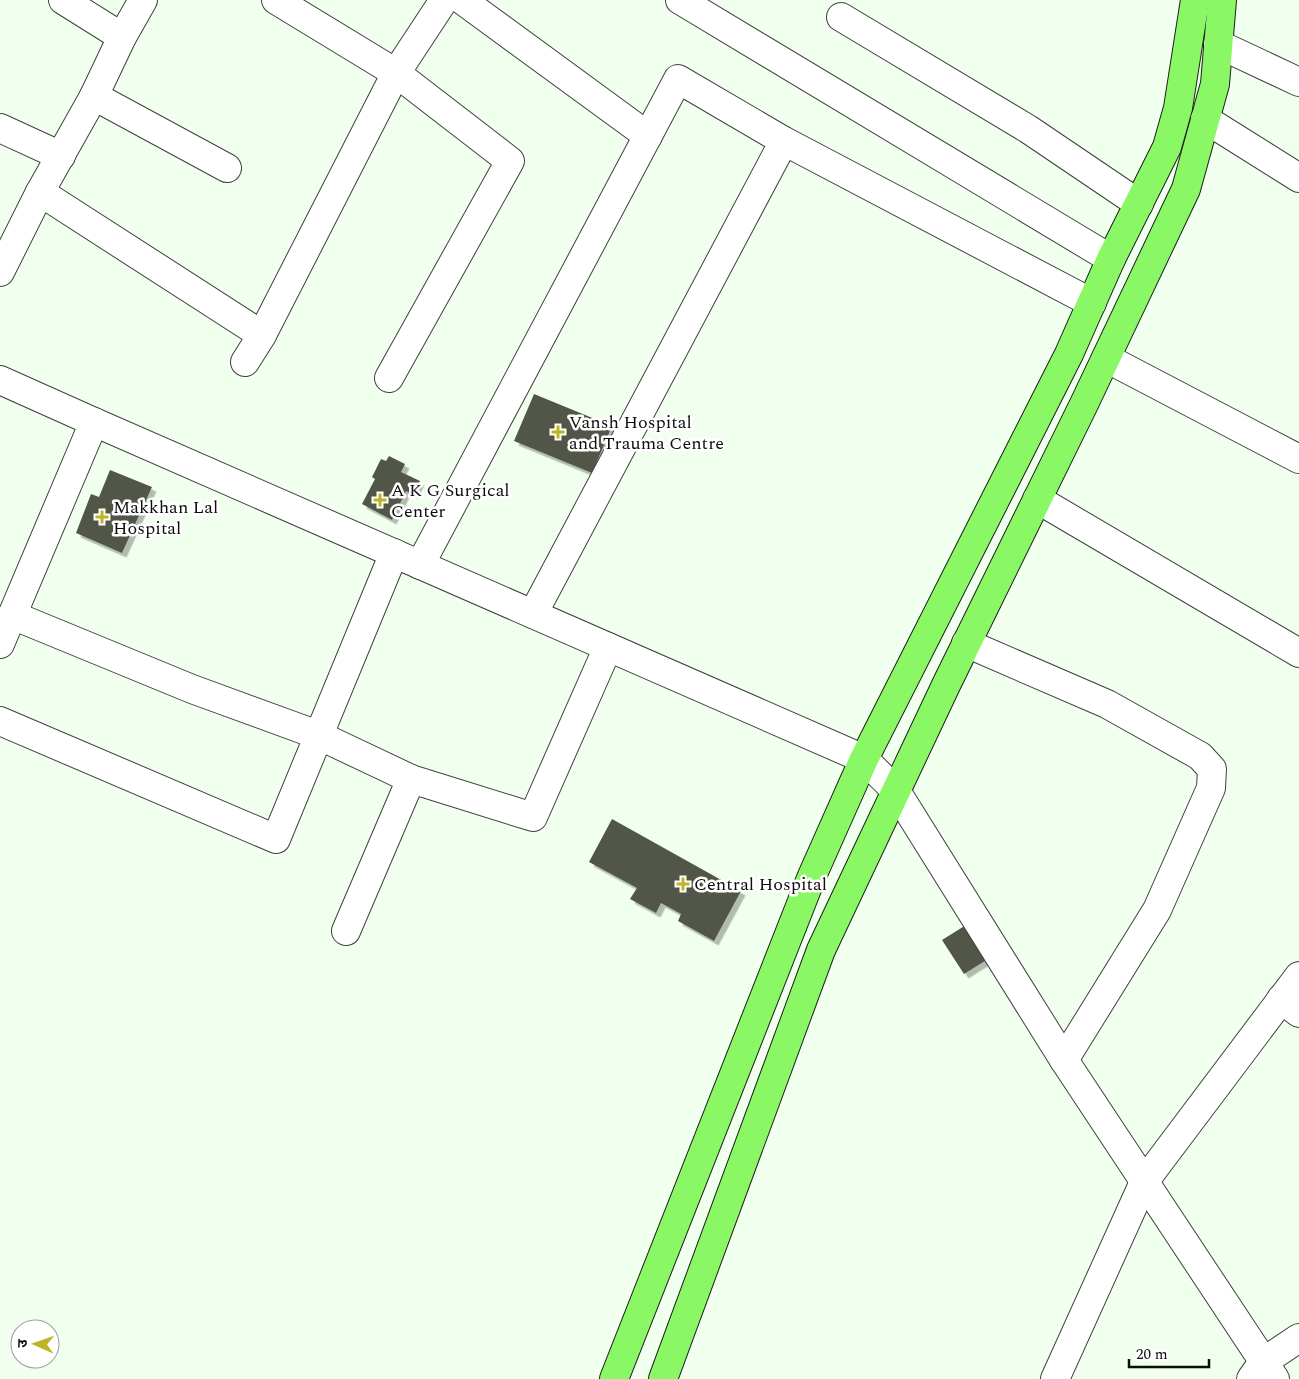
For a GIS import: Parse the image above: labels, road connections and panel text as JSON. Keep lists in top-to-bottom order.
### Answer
{
  "places": {
    "health": [
      "Vansh Hospital and Trauma Centre",
      "A K G Surgical Center",
      "Makkhan Lal Hospital",
      "Central Hospital"
    ]
  },
  "scale_bar": "20 m",
  "north": "left"
}
